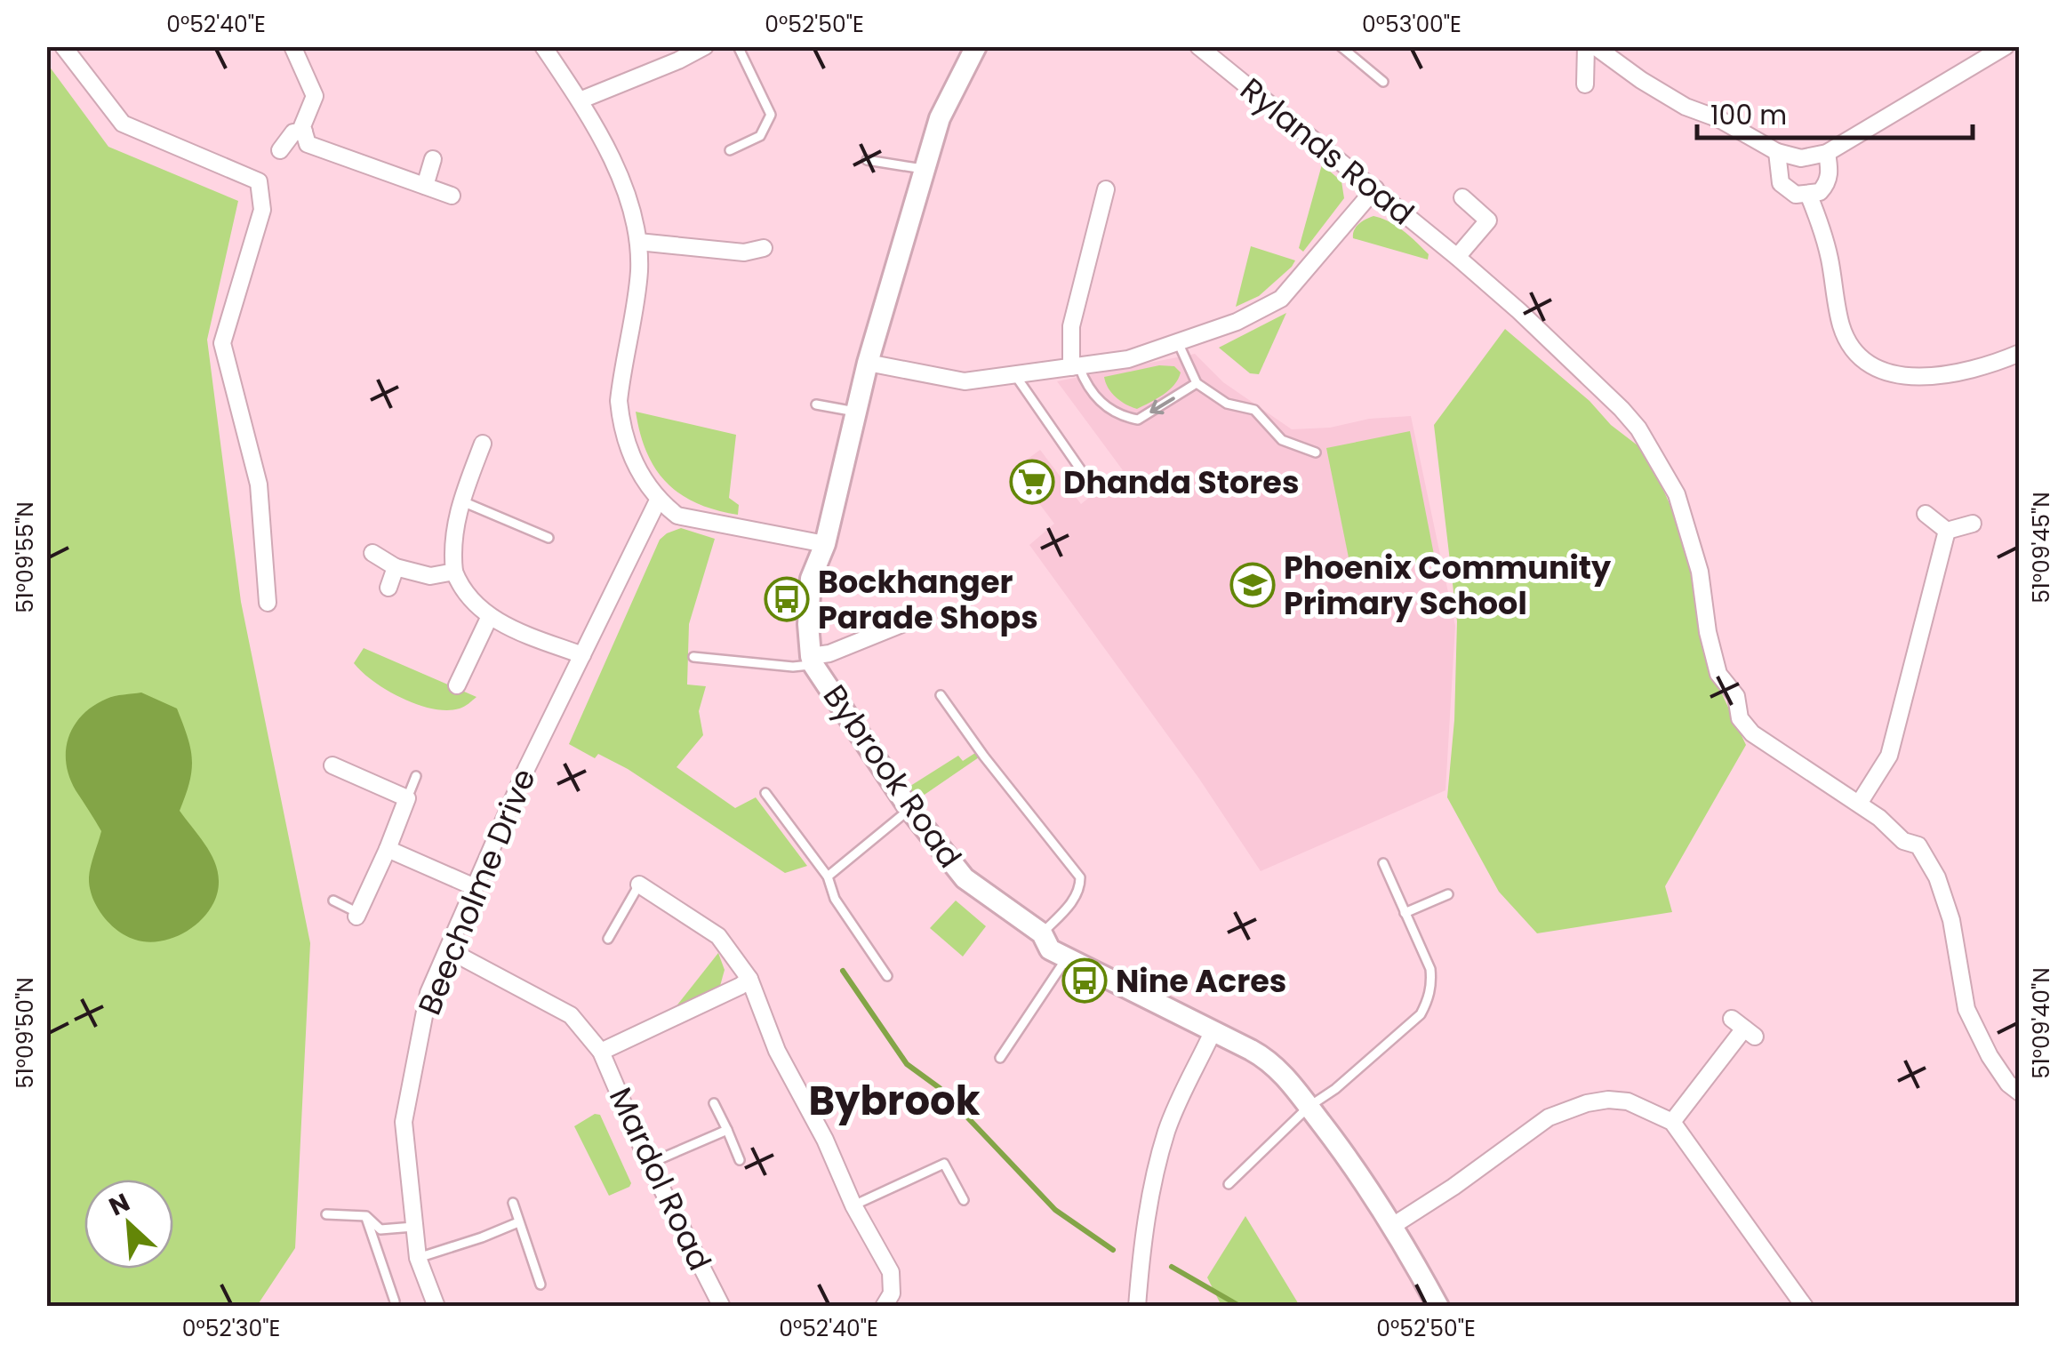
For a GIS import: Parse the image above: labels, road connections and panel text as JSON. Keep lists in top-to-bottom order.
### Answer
{
  "streets": {
    "street": [
      "Rylands Road",
      "Bybrook Road",
      "Beecholme Drive",
      "Mardol Road"
    ]
  },
  "crossings": [
    ["Beecholme Drive", "Mardol Road"]
  ],
  "districts": ["Bybrook"],
  "places": {
    "supermarket": ["Dhanda Stores"],
    "school or university": ["Phoenix Community Primary School"],
    "bus stop": ["Bockhanger Parade Shops", "Nine Acres"]
  },
  "scale_bar": "100 m",
  "north": "top left",
  "coordinates": [
    "0°52'40\"E",
    "0°52'50\"E",
    "0°53'00\"E",
    "51°09'45\"N",
    "51°09'55\"N",
    "51°09'40\"N",
    "51°09'50\"N",
    "0°52'30\"E"
  ]
}
